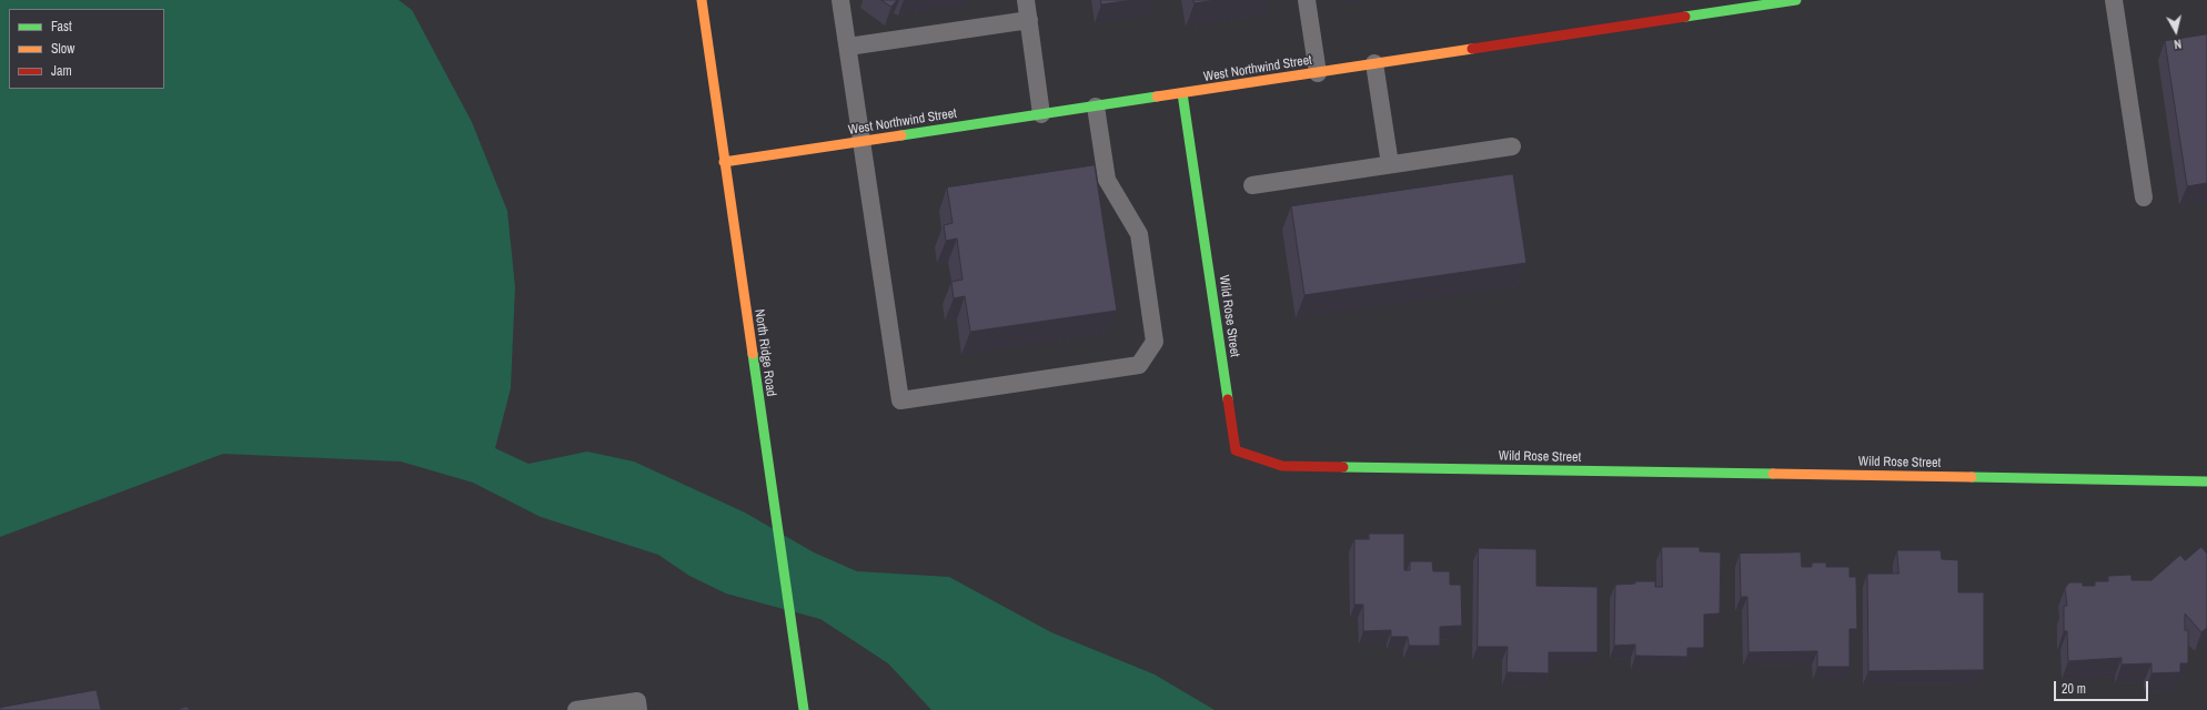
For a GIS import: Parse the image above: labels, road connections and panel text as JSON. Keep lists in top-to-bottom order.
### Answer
{
  "streets": {
    "street": ["West Northwind Street", "Wild Rose Street", "North Ridge Road"]
  },
  "crossings": [
    ["West Northwind Street", "Wild Rose Street"],
    ["West Northwind Street", "North Ridge Road"]
  ],
  "legend": ["Fast", "Slow", "Jam"],
  "scale_bar": "20 m",
  "north": "bottom"
}
